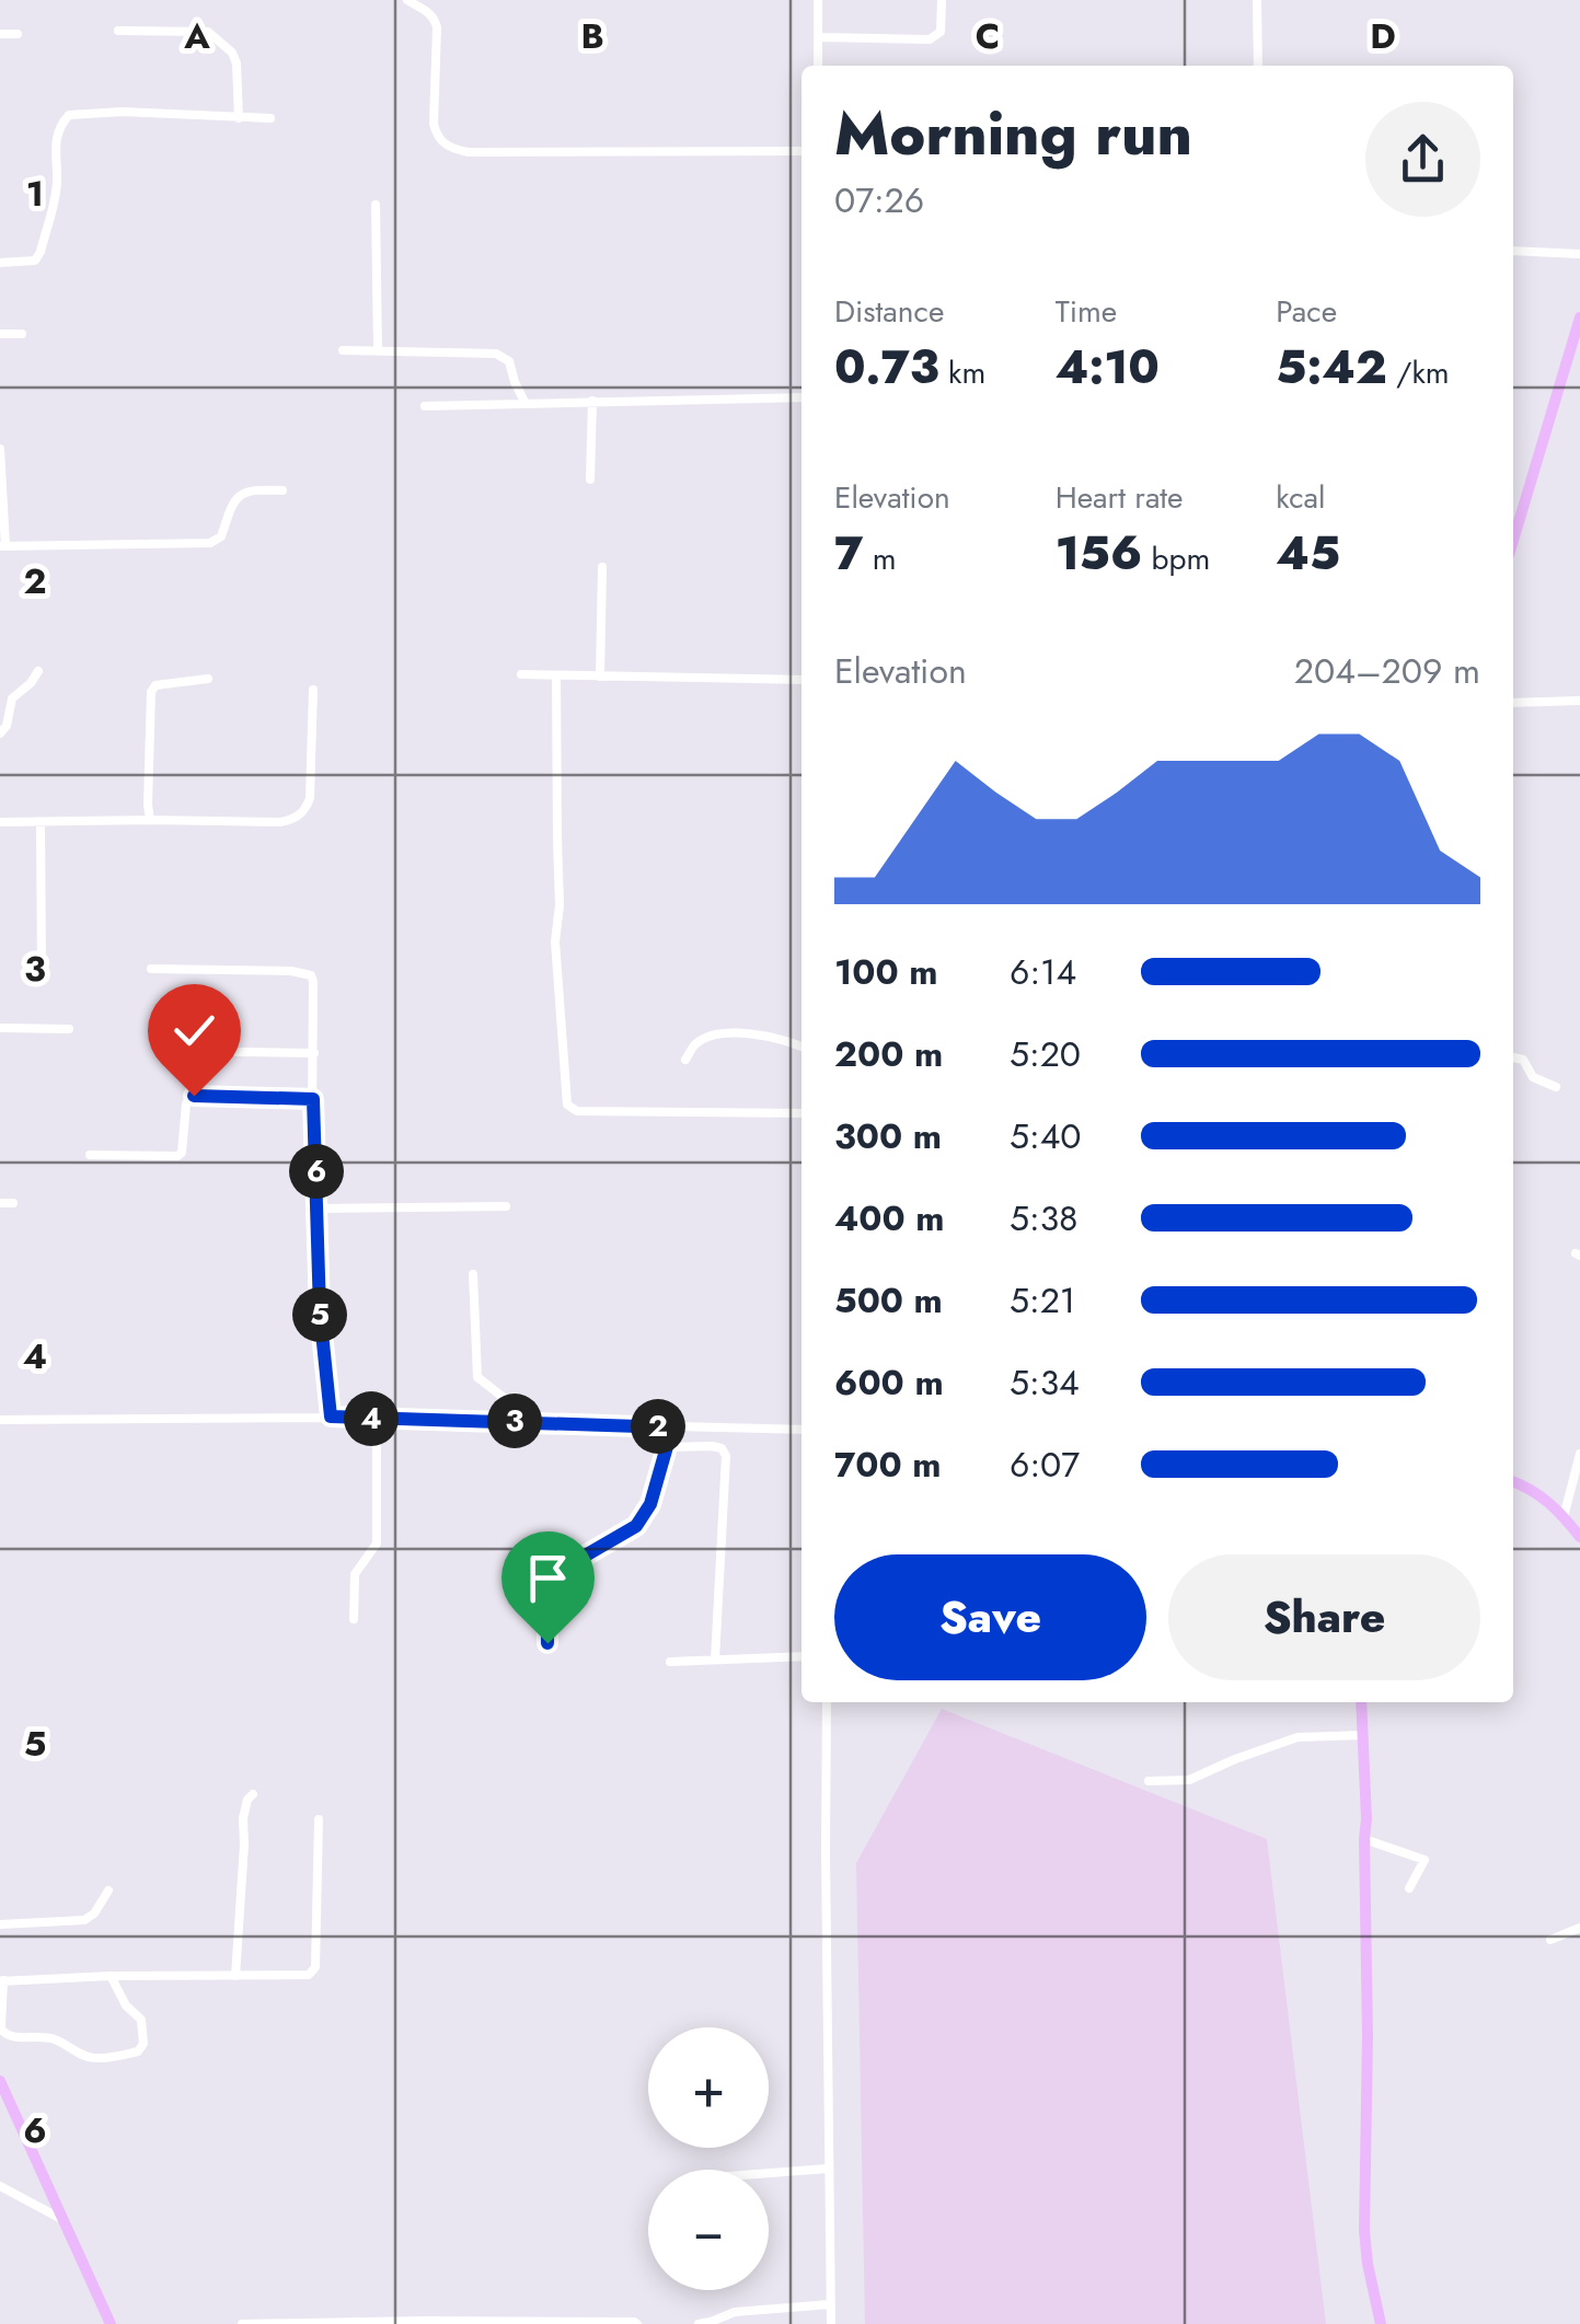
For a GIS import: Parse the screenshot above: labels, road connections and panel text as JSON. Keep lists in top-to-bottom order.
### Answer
{
  "page": {
    "heading": ["Morning run", "07:26"],
    "stats": [
      ["Distance", "0.73 km"],
      ["Time", "4:10"],
      ["Pace", "5:42 /km"],
      ["Elevation", "7 m"],
      ["Heart rate", "156 bpm"],
      ["kcal", "45"]
    ],
    "chart": ["Elevation", "204–209 m"],
    "list": [
      {
        "name": "100 m",
        "note": "6:14"
      },
      {
        "name": "200 m",
        "note": "5:20"
      },
      {
        "name": "300 m",
        "note": "5:40"
      },
      {
        "name": "400 m",
        "note": "5:38"
      },
      {
        "name": "500 m",
        "note": "5:21"
      },
      {
        "name": "600 m",
        "note": "5:34"
      },
      {
        "name": "700 m",
        "note": "6:07"
      }
    ],
    "pins": [
      "6",
      "5",
      "4",
      "3",
      "2"
    ],
    "buttons": ["Save", "Share"],
    "map_buttons": ["+", "−"]
  },
  "grid": {
    "columns": [
      "A",
      "B",
      "C",
      "D"
    ],
    "rows": [
      "1",
      "2",
      "3",
      "4",
      "5",
      "6"
    ]
  }
}
